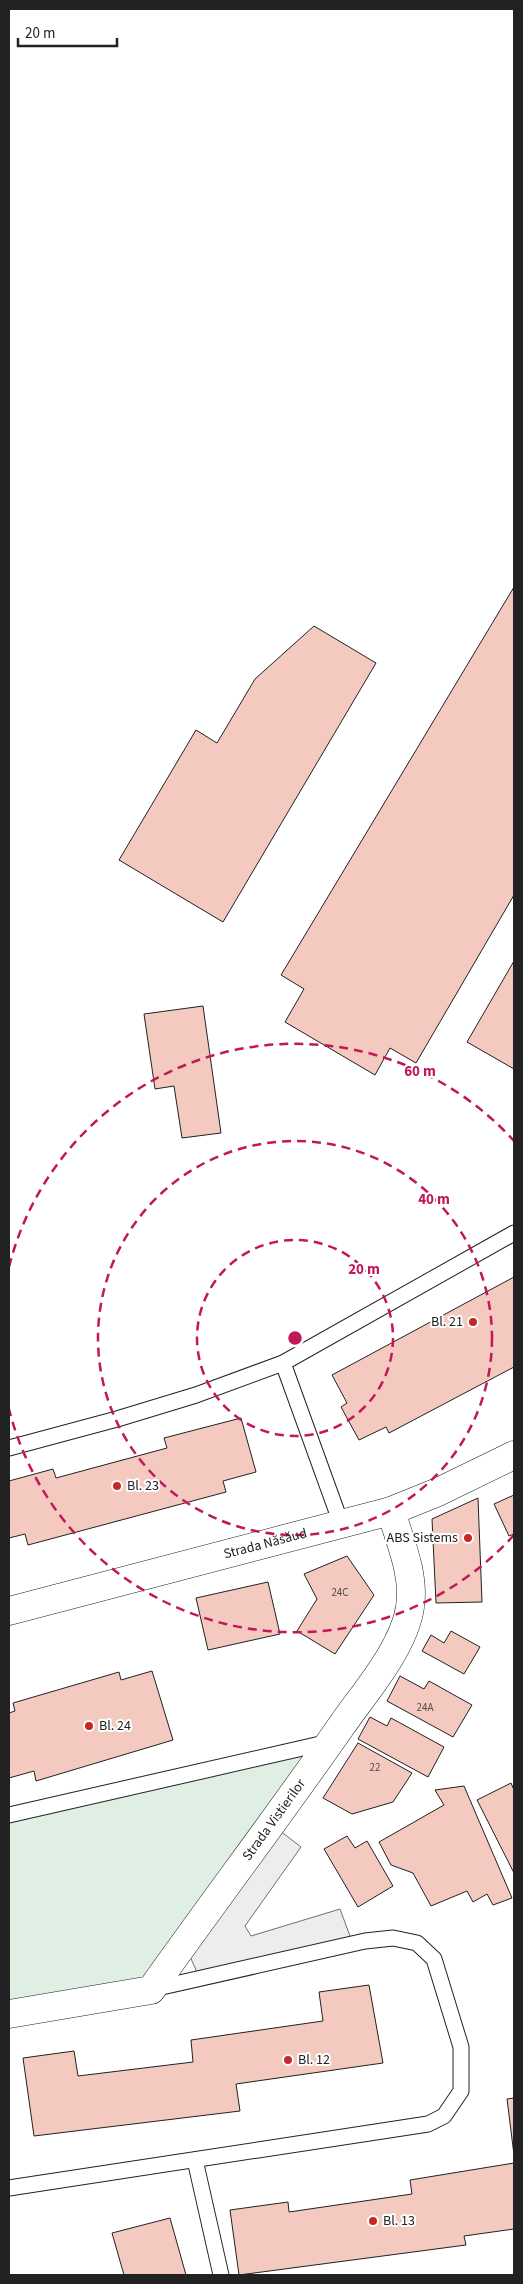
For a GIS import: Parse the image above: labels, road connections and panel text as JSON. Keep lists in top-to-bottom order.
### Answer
{
  "streets": {
    "street": ["Strada Năsăud", "Strada Vistierilor"]
  },
  "crossings": [
    ["Strada Năsăud", "Strada Vistierilor"]
  ],
  "places": [
    "Bl. 21",
    "Bl. 23",
    "ABS Sistems",
    "Bl. 24",
    "Bl. 12",
    "Bl. 13"
  ],
  "house_numbers": ["24C", "24A", "22"],
  "scale_bar": "20 m",
  "rings": ["60 m", "40 m", "20 m"]
}
